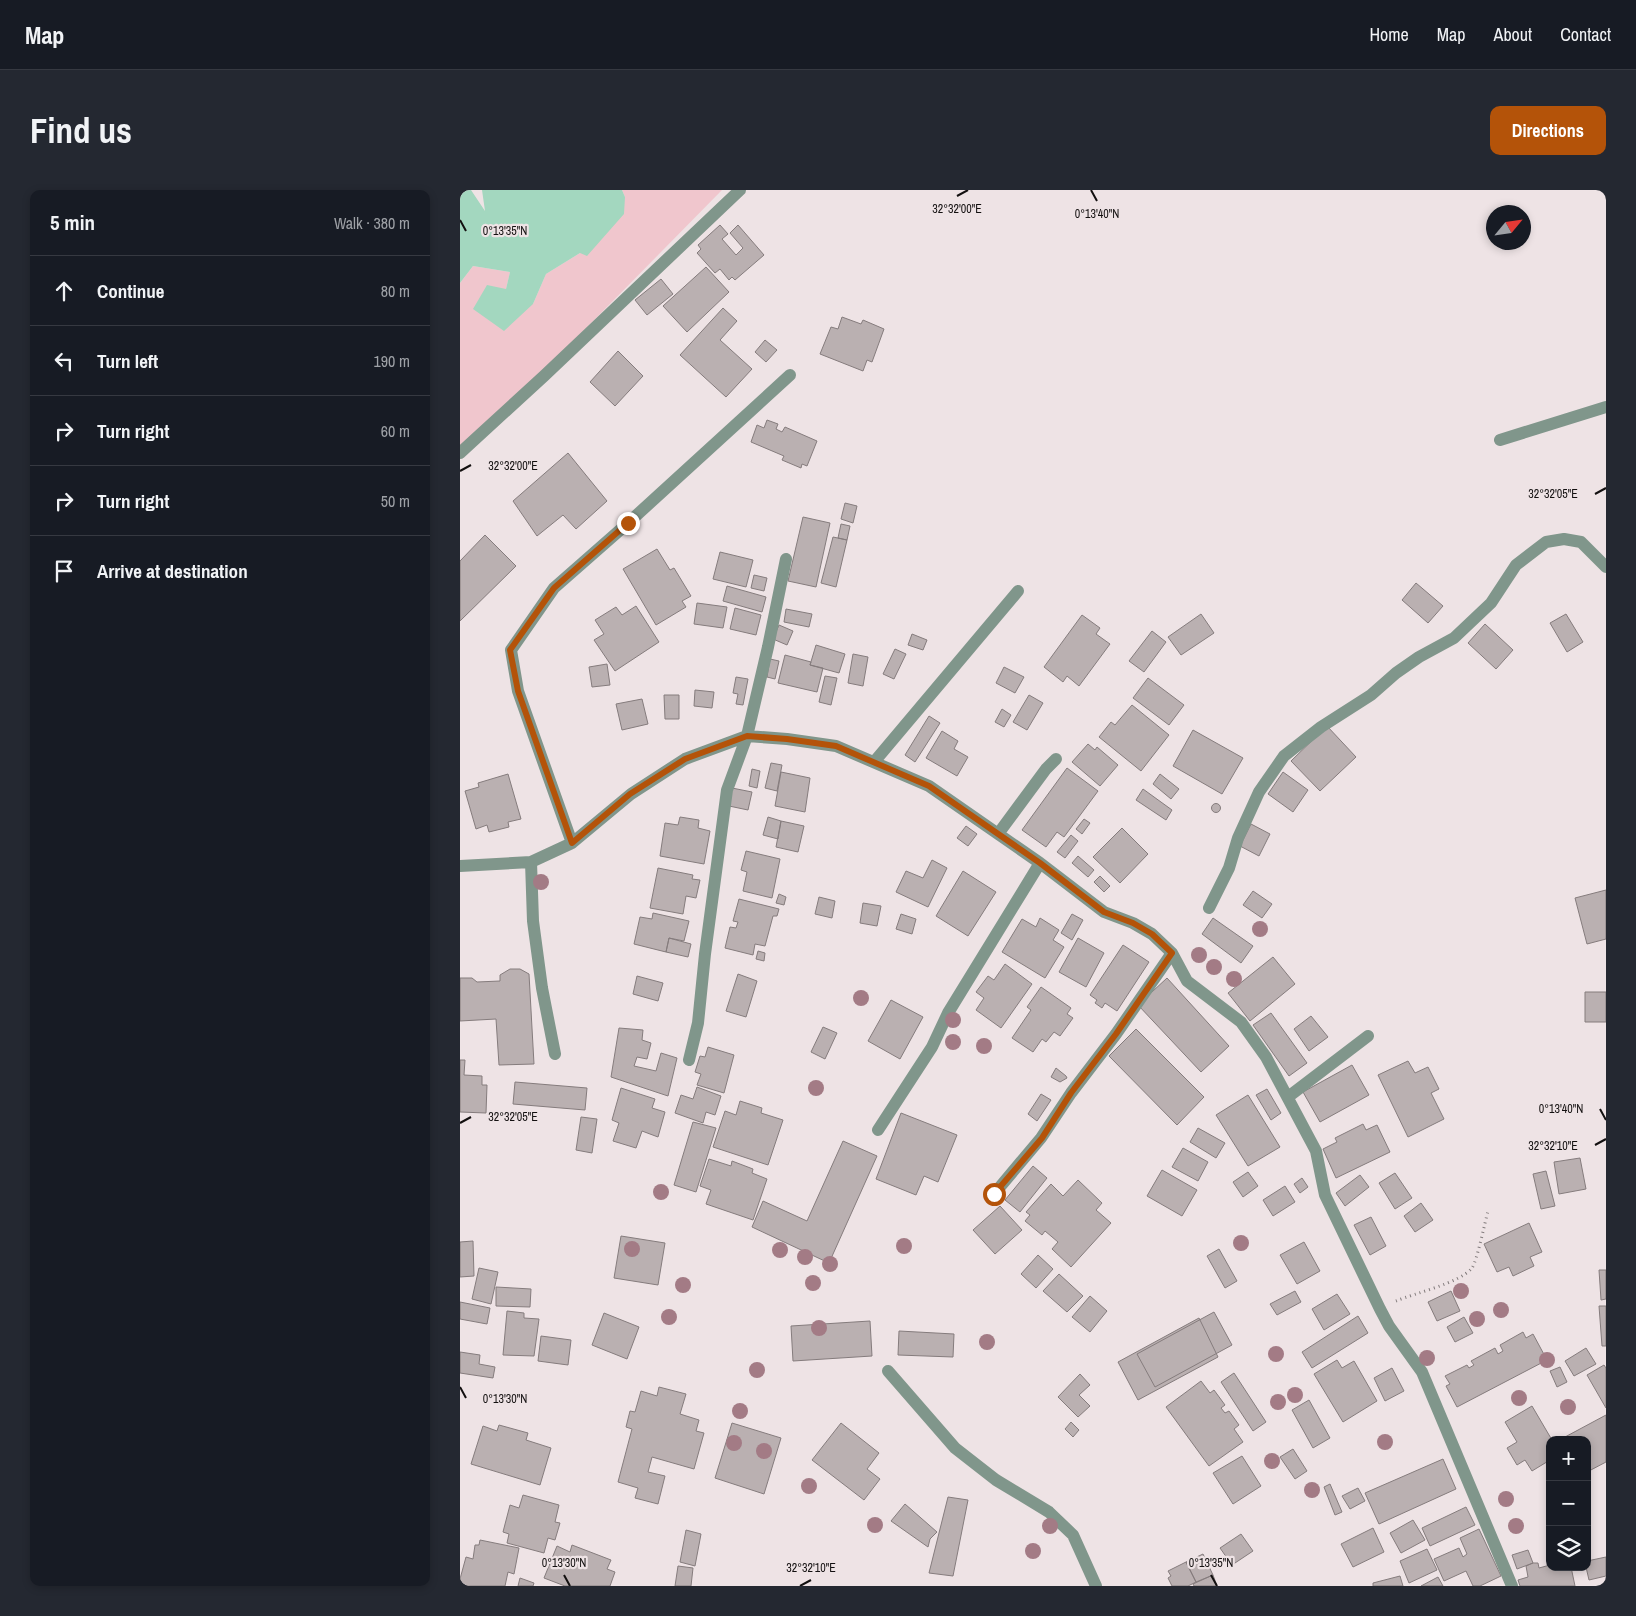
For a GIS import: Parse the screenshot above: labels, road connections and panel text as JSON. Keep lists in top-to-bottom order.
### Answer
{
  "north": "top right",
  "page": {
    "header": "Map",
    "nav": [
      "Home",
      "Map",
      "About",
      "Contact"
    ],
    "buttons": "Directions",
    "title": "Find us",
    "heading": ["5 min", "Walk · 380 m"],
    "list": [
      ["Continue", "80 m"],
      ["Turn left", "190 m"],
      ["Turn right", "60 m"],
      ["Turn right", "50 m"],
      "Arrive at destination"
    ],
    "map_buttons": ["+", "−"]
  },
  "coordinates": [
    "32°32'00\"E",
    "0°13'40\"N",
    "0°13'35\"N",
    "32°32'05\"E",
    "32°32'10\"E",
    "0°13'30\"N"
  ]
}
